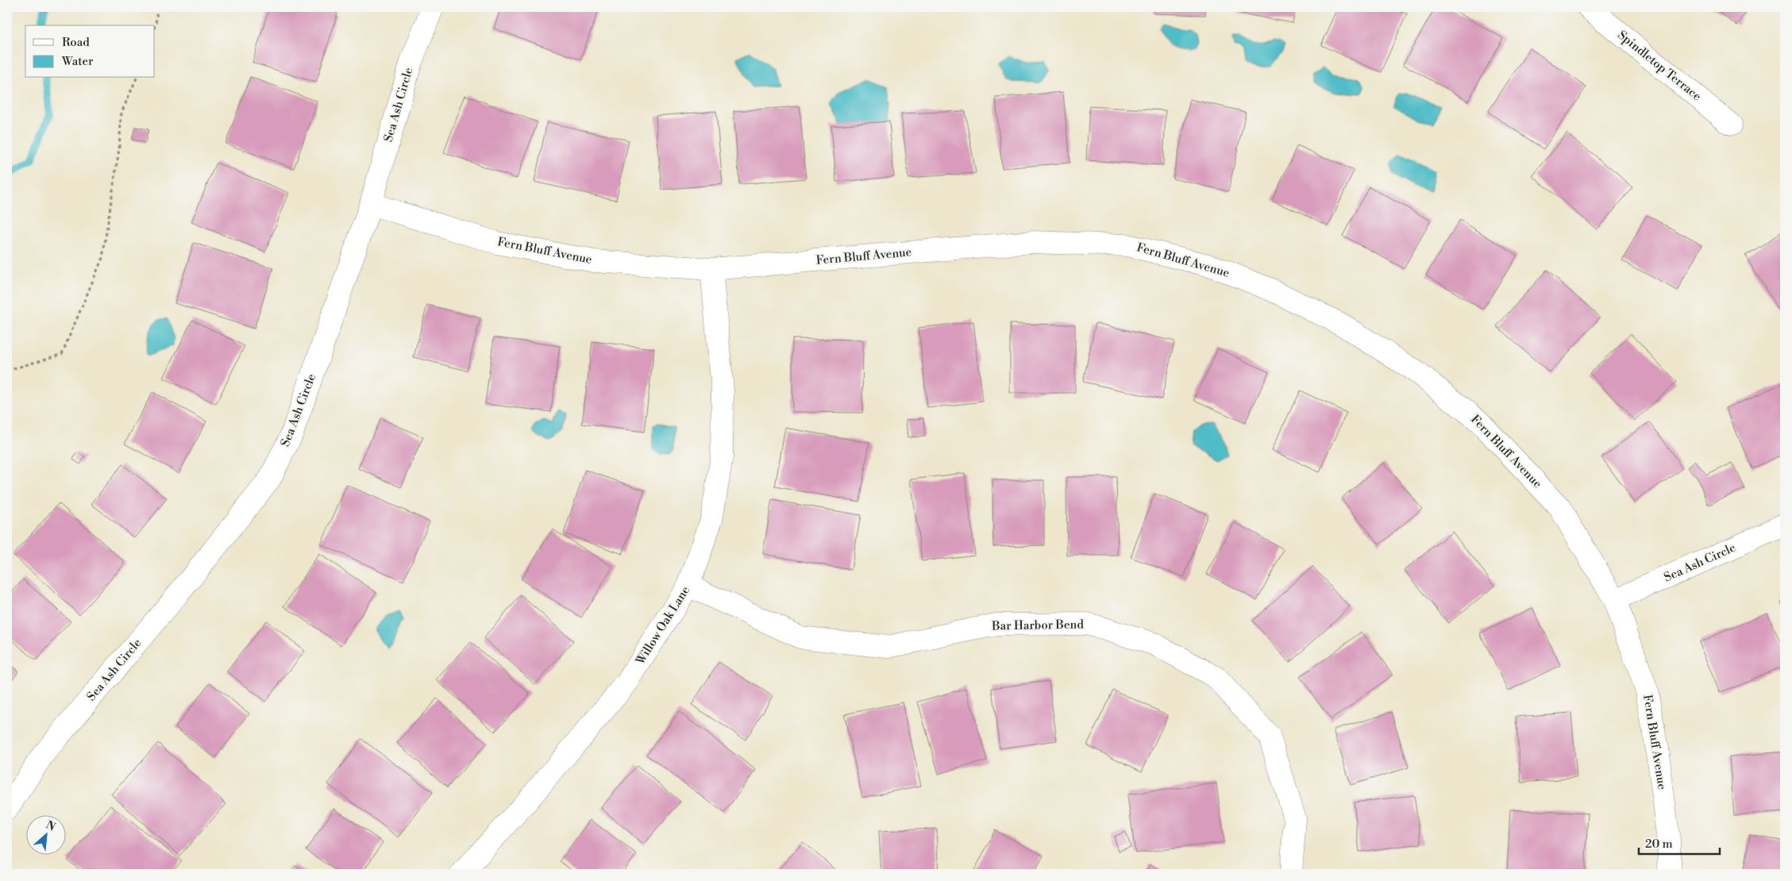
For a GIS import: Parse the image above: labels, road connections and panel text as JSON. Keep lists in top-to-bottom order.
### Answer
{
  "streets": {
    "street": [
      "Spindletop Terrace",
      "Sea Ash Circle",
      "Fern Bluff Avenue",
      "Willow Oak Lane",
      "Bar Harbor Bend"
    ]
  },
  "crossings": [
    ["Sea Ash Circle", "Fern Bluff Avenue"],
    ["Fern Bluff Avenue", "Willow Oak Lane"],
    ["Willow Oak Lane", "Bar Harbor Bend"]
  ],
  "legend": ["Road", "Water"],
  "scale_bar": "20 m",
  "north": "top right"
}
